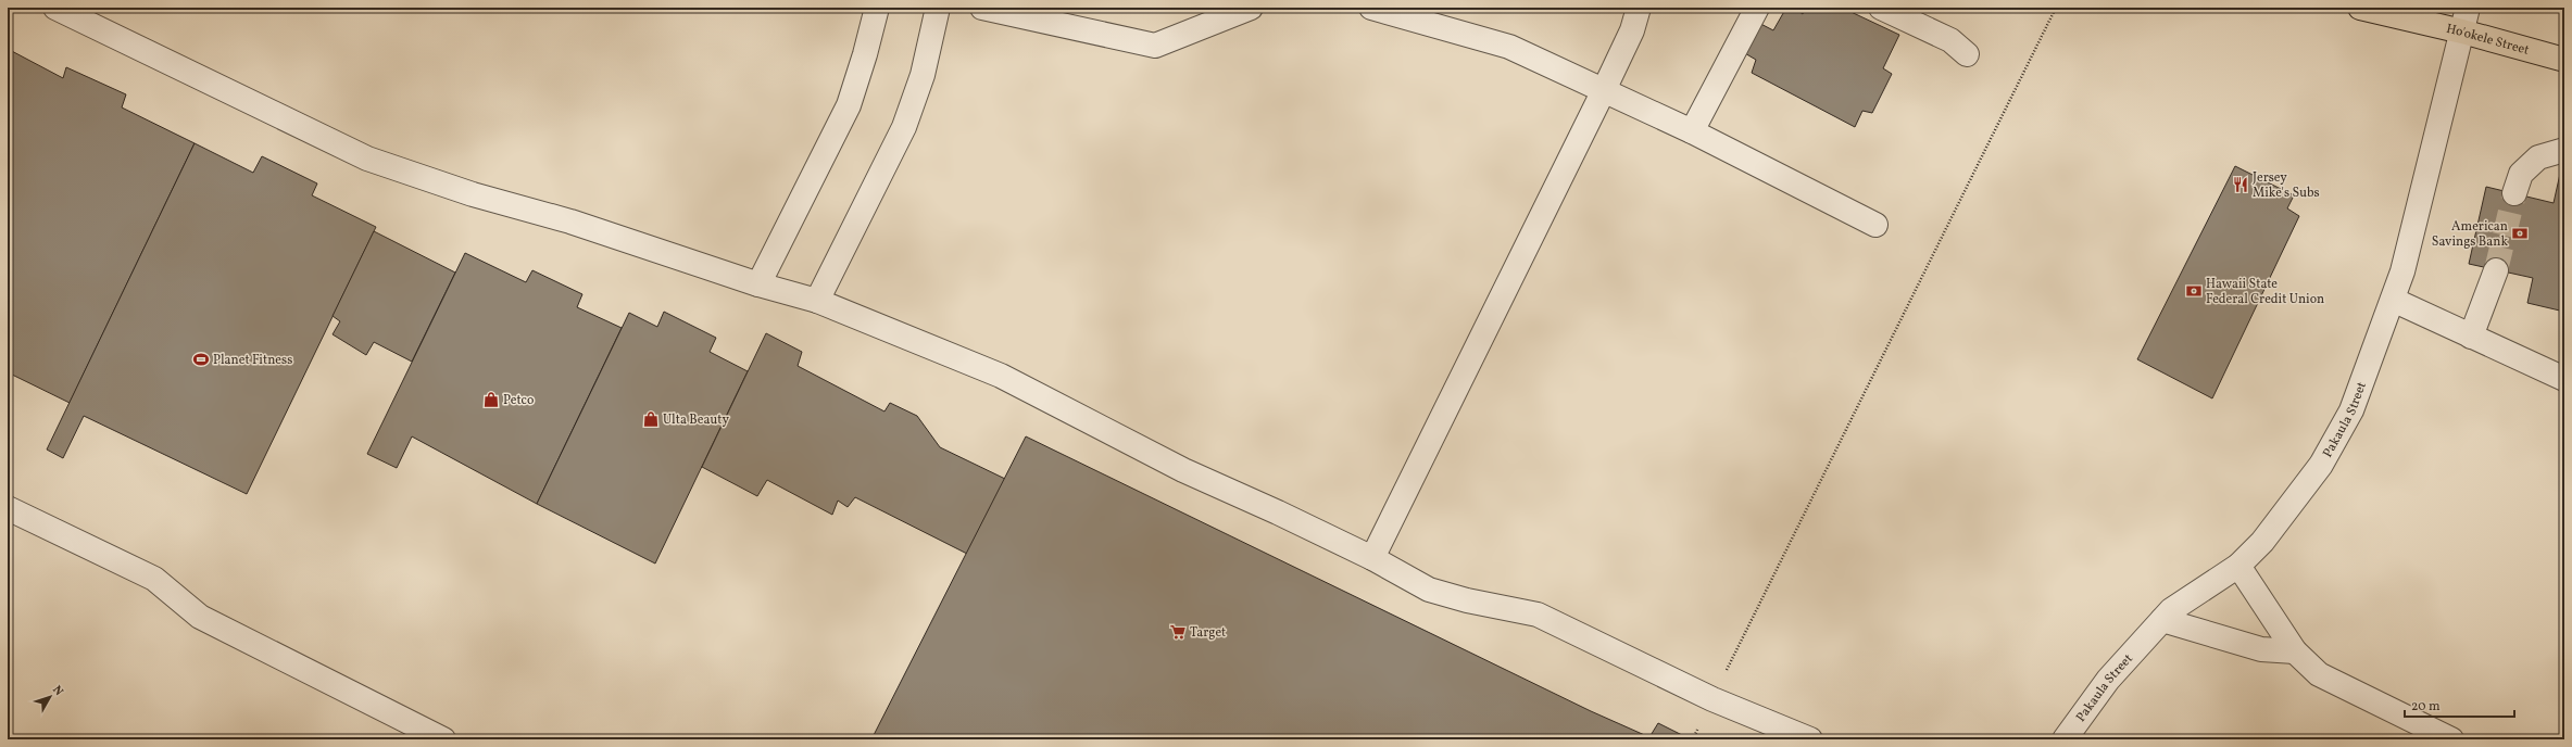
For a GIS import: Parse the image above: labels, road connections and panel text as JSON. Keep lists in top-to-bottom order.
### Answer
{
  "streets": {
    "main road": ["Ho'okele Street"],
    "street": ["Pakaula Street"]
  },
  "crossings": [
    ["Ho'okele Street", "Pakaula Street"]
  ],
  "places": {
    "restaurant": ["Jersey Mike's Subs"],
    "bank": ["American Savings Bank", "Hawaii State Federal Credit Union"],
    "sports": ["Planet Fitness"],
    "shop": ["Petco", "Ulta Beauty"],
    "supermarket": ["Target"]
  },
  "scale_bar": "20 m",
  "north": "top right"
}
